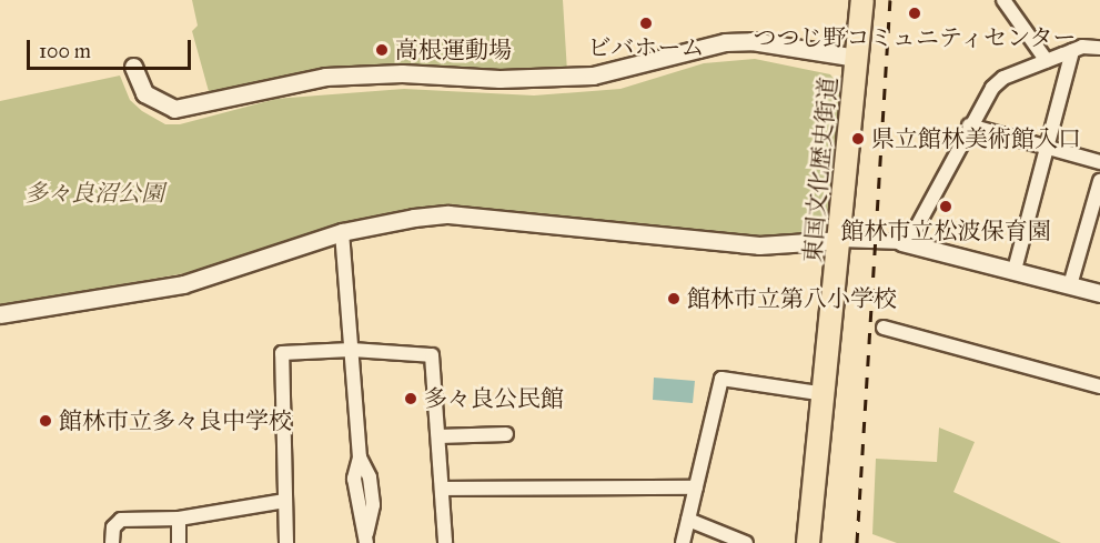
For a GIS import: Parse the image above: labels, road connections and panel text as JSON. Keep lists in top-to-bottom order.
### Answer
{
  "streets": {
    "highway": ["東国文化歴史街道"]
  },
  "parks": ["多々良沼公園"],
  "places": [
    "つつじ野コミュニティセンター",
    "ビバホーム",
    "高根運動場",
    "県立館林美術館入口",
    "館林市立松波保育園",
    "館林市立第八小学校",
    "多々良公民館",
    "館林市立多々良中学校"
  ],
  "scale_bar": "100 m"
}
